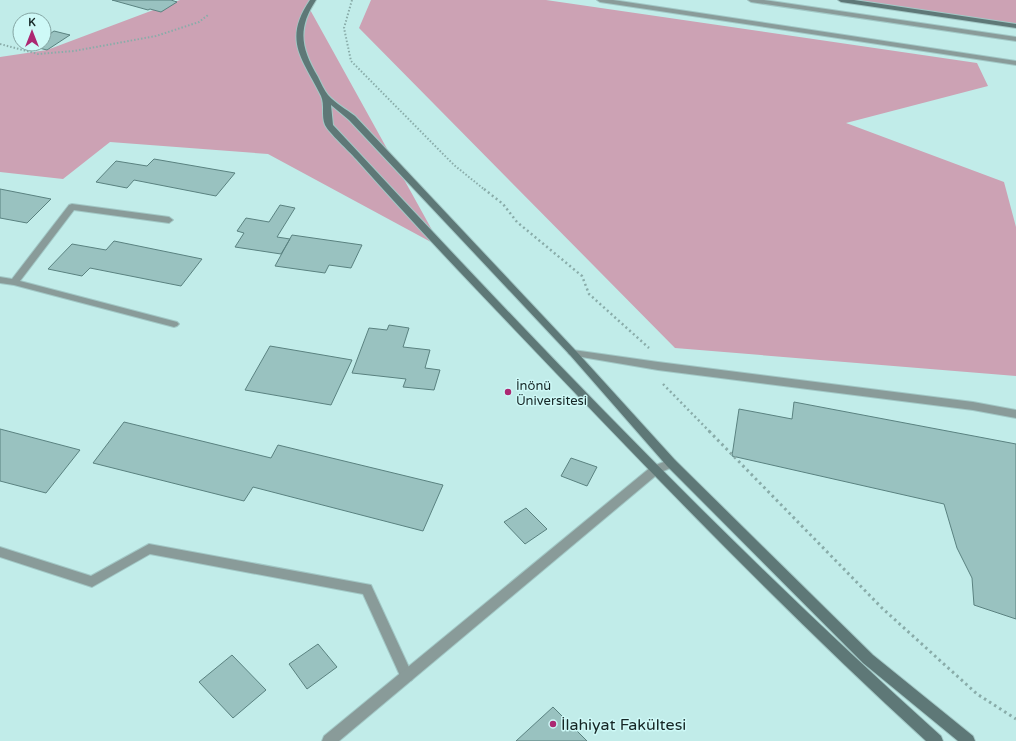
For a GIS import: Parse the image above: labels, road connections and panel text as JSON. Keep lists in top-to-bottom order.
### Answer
{
  "places": ["İnönü Üniversitesi", "İlahiyat Fakültesi"],
  "north": "top"
}
